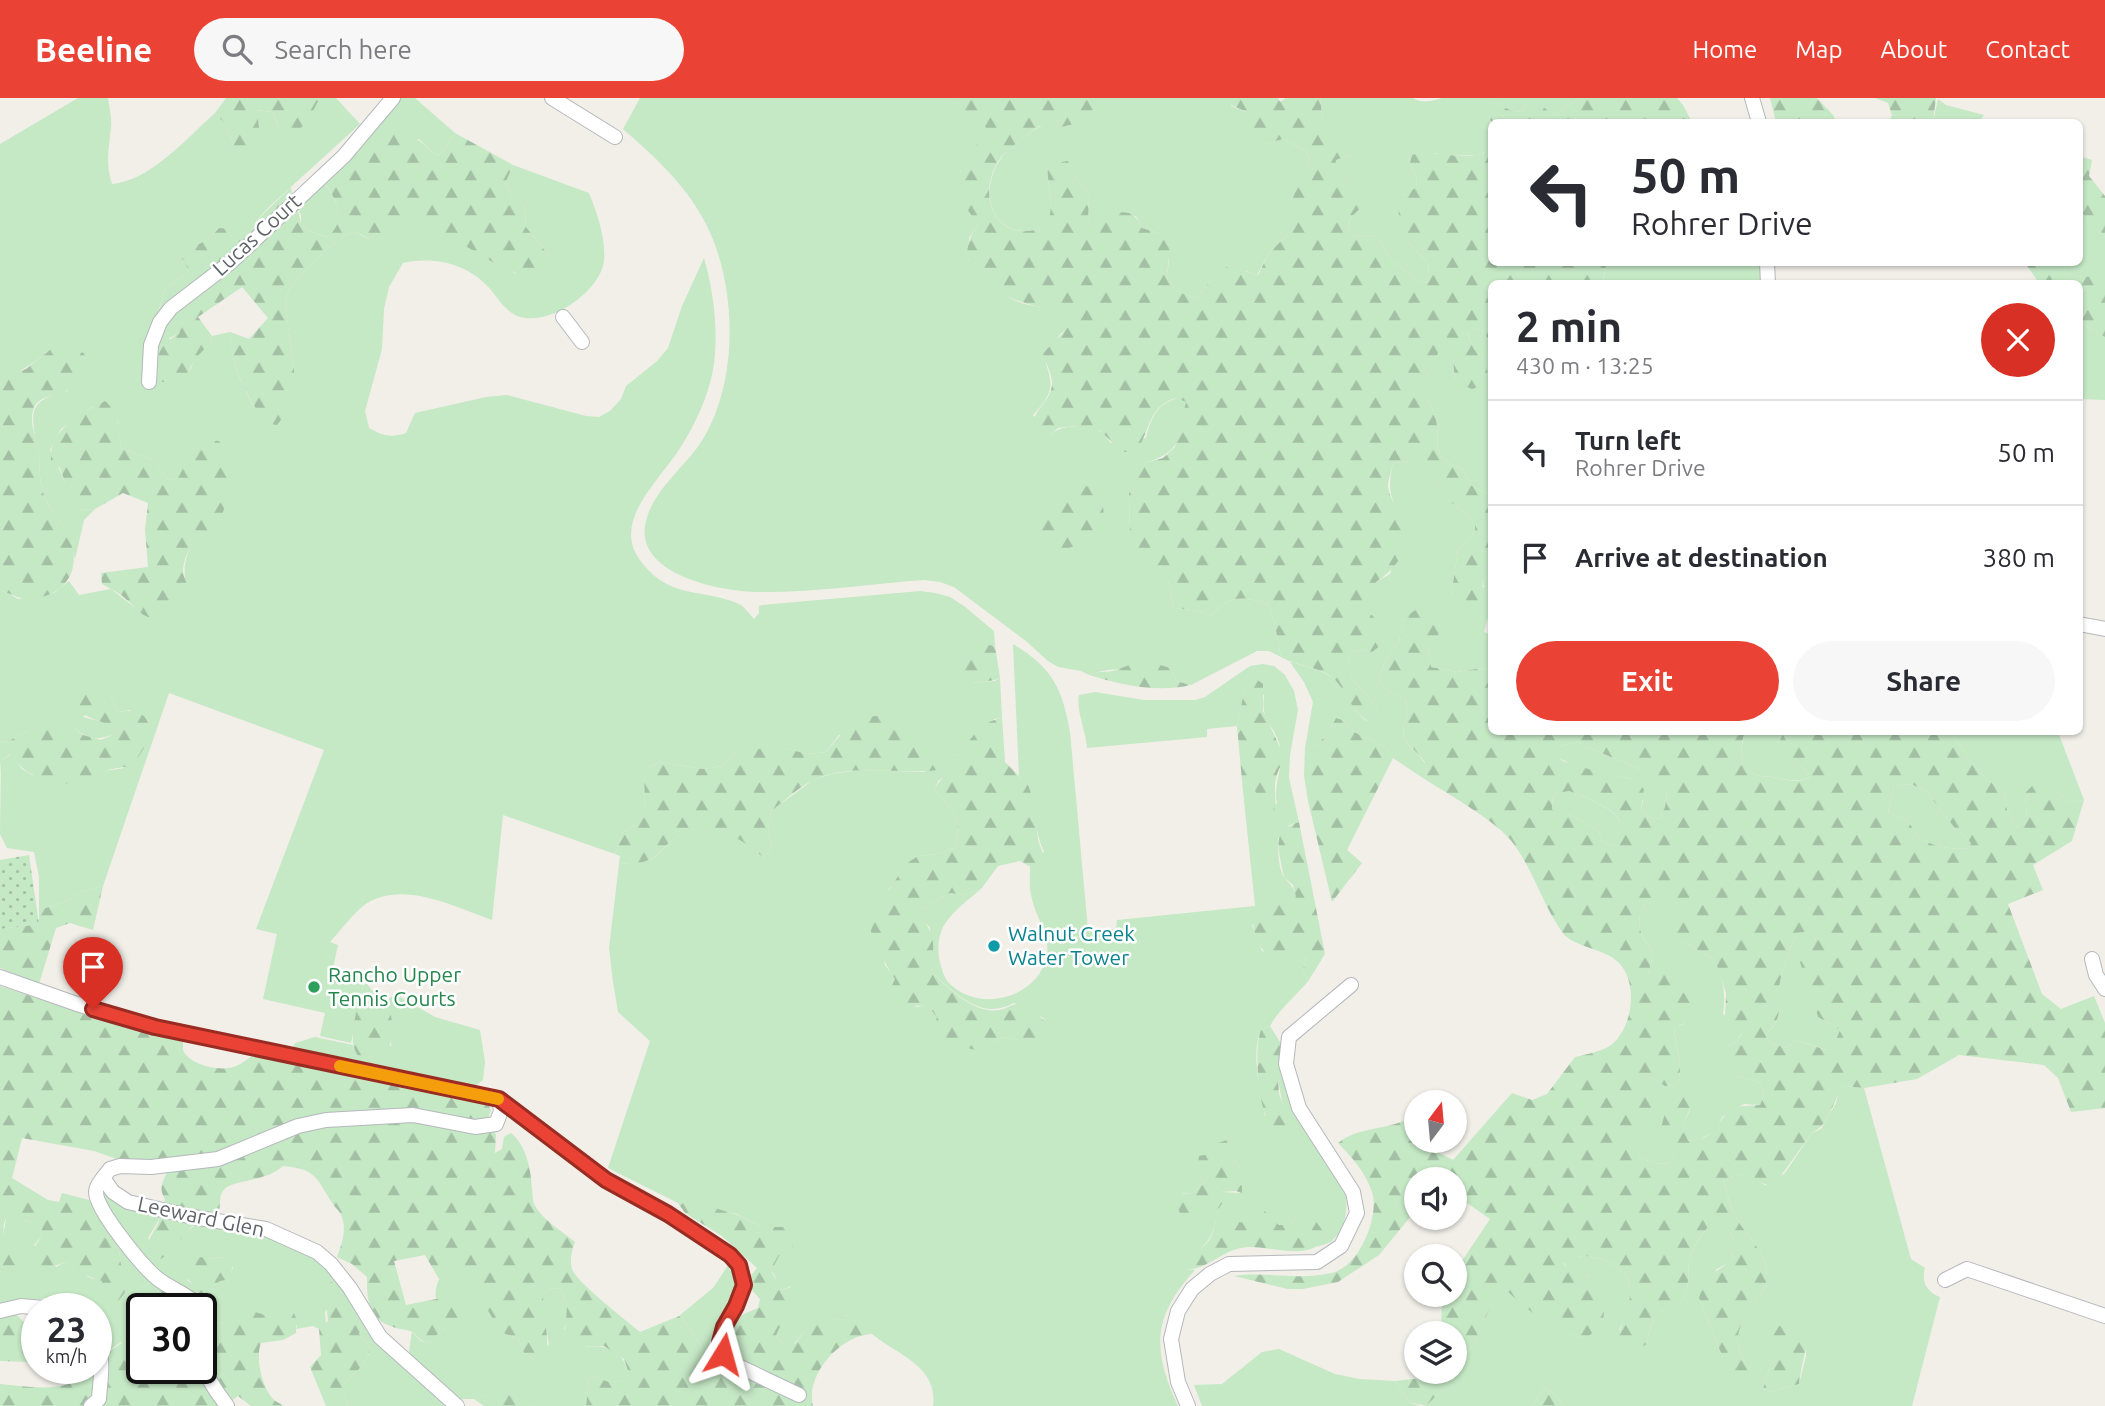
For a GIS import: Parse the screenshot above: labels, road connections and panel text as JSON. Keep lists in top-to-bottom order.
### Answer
{
  "streets": {
    "street": ["Lucas Court", "Leeward Glen"]
  },
  "places": ["Walnut Creek Water Tower", "Rancho Upper Tennis Courts"],
  "north": "top",
  "page": {
    "header": "Beeline",
    "search": "Search here",
    "nav": [
      "Home",
      "Map",
      "About",
      "Contact"
    ],
    "turn": ["50 m", "Rohrer Drive"],
    "heading": ["2 min", "430 m · 13:25"],
    "list": [
      {
        "name": "Turn left",
        "note": "Rohrer Drive",
        "value": "50 m"
      },
      {
        "name": "Arrive at destination",
        "value": "380 m"
      }
    ],
    "buttons": ["Exit", "Share"],
    "speed": "23 km/h",
    "limit": "30"
  }
}
